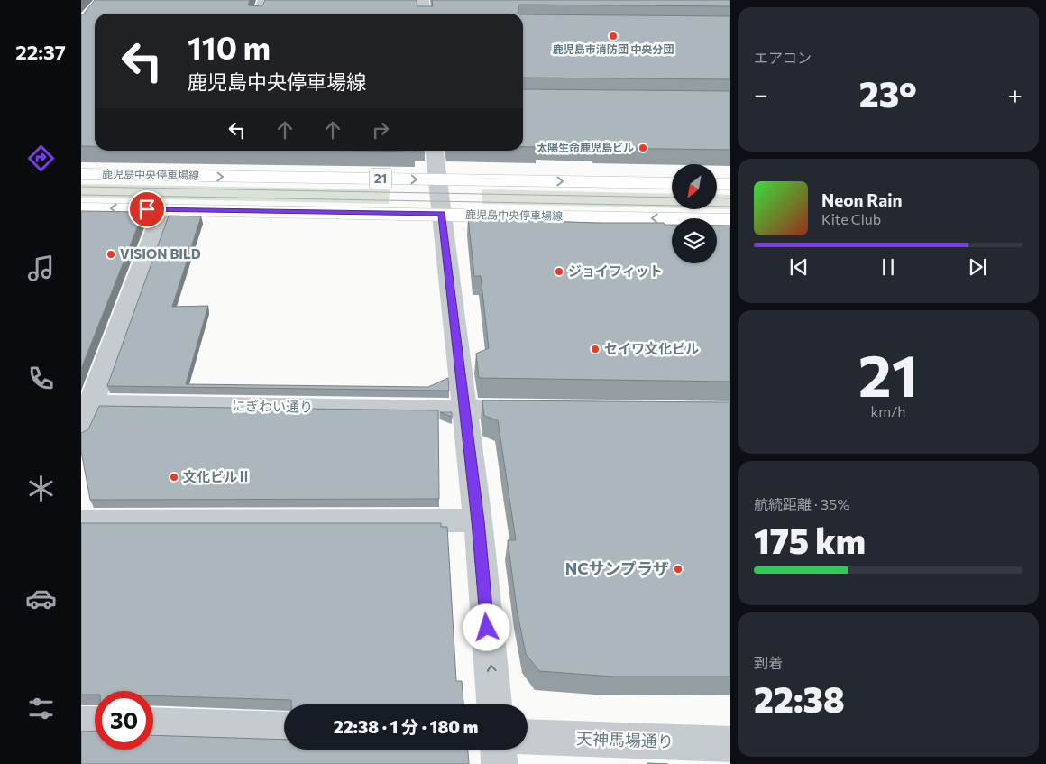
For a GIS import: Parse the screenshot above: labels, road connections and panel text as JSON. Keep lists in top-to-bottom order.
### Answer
{
  "streets": {
    "main road": ["鹿児島中央停車場線", "21"],
    "street": ["にぎわい通り", "天神馬場通り"]
  },
  "places": [
    "鹿児島市消防団 中央分団",
    "太陽生命鹿児島ビル",
    "VISION BILD",
    "ジョイフィット",
    "セイワ文化ビル",
    "文化ビルⅡ",
    "NCサンプラザ"
  ],
  "north": "bottom left",
  "page": {
    "tabs": "22:37",
    "tile": [
      "エアコン",
      ["21", "km/h"],
      ["航続距離 · 35%", "175 km"],
      ["到着", "22:38"]
    ],
    "turn": ["110 m", "鹿児島中央停車場線"],
    "heat": ["−", "23°", "+"],
    "song": ["Neon Rain", "Kite Club"],
    "limit": "30",
    "trip": "22:38 · 1 分 · 180 m"
  }
}
